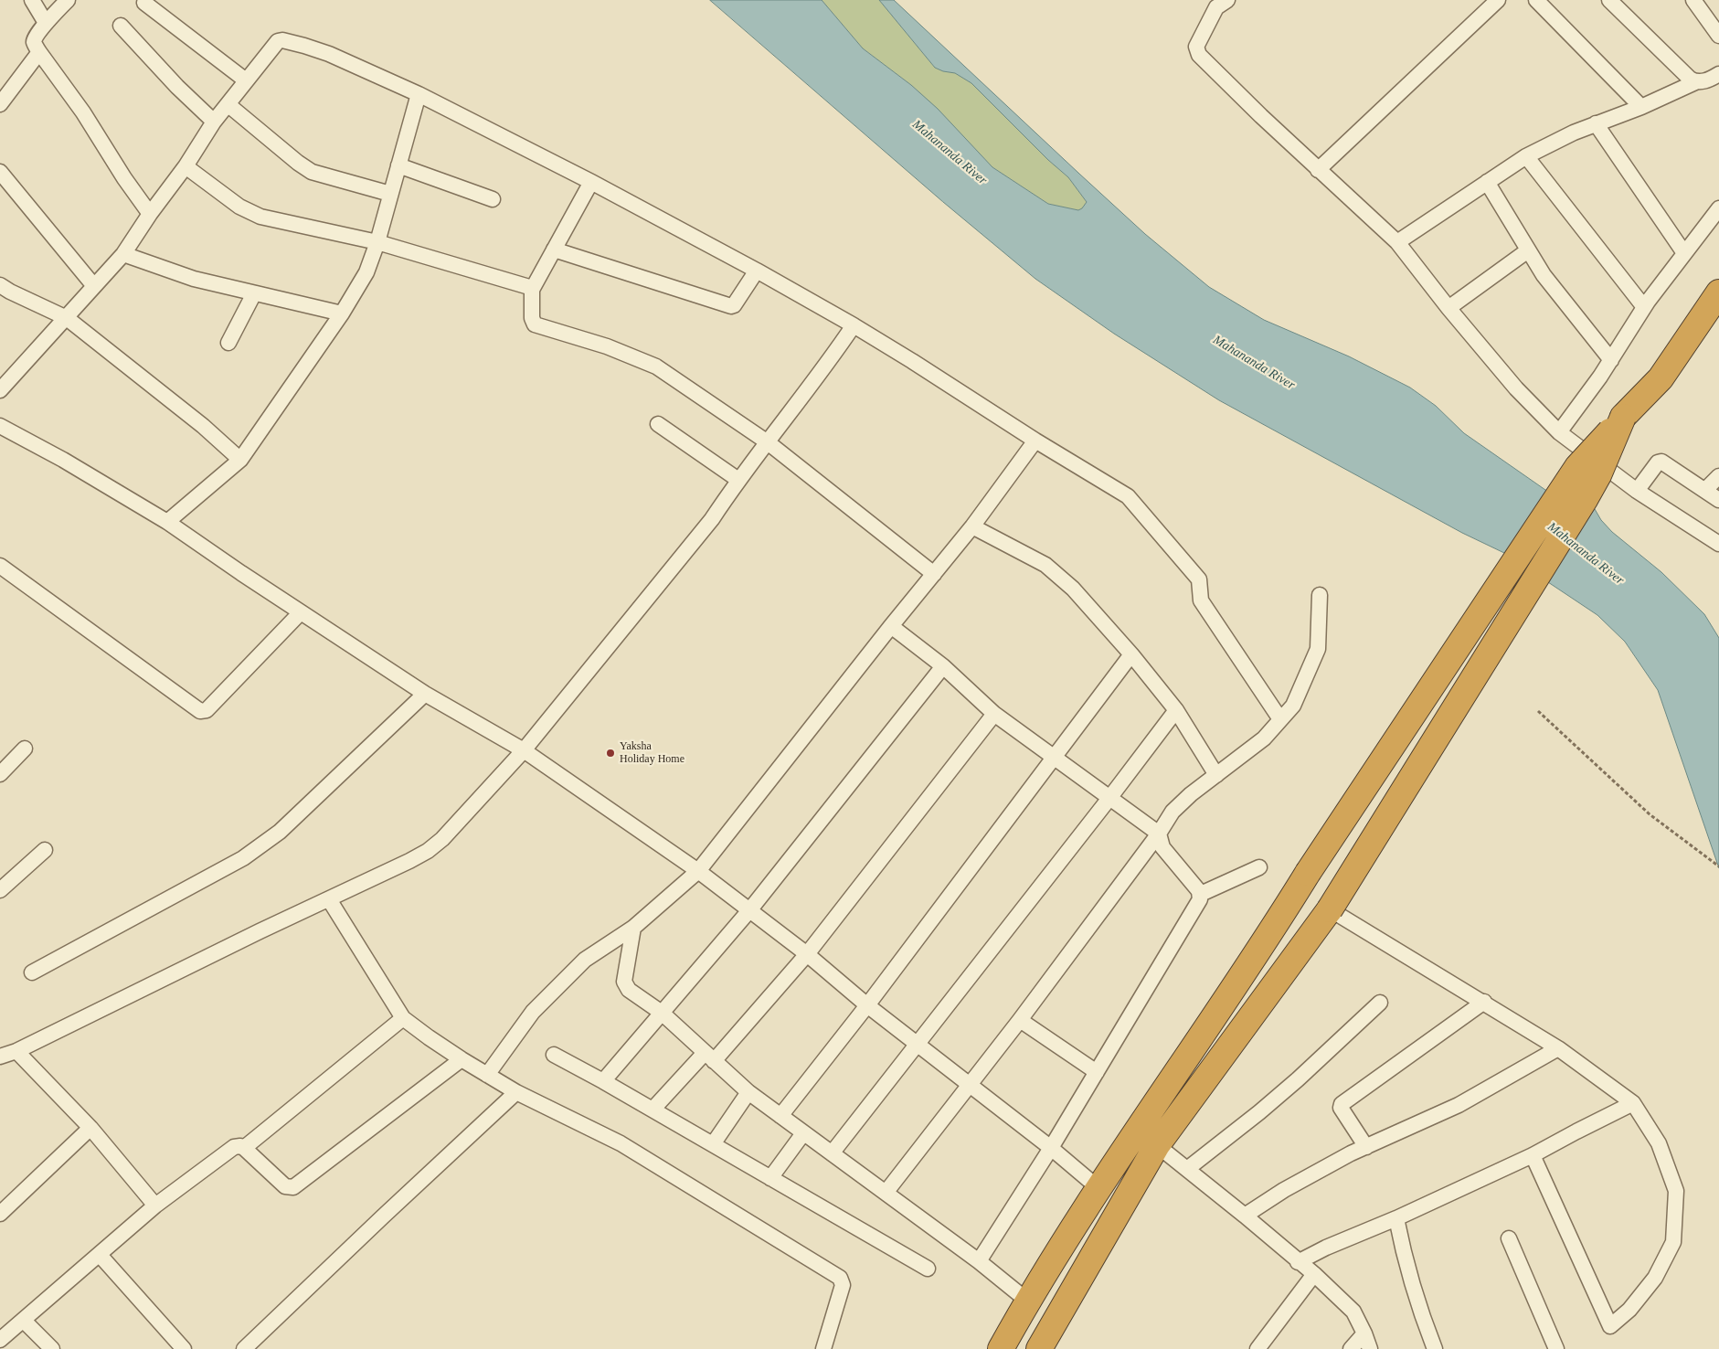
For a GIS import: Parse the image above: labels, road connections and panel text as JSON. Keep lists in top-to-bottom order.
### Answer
{
  "water": ["Mahananda River"],
  "places": ["Yaksha Holiday Home"]
}
